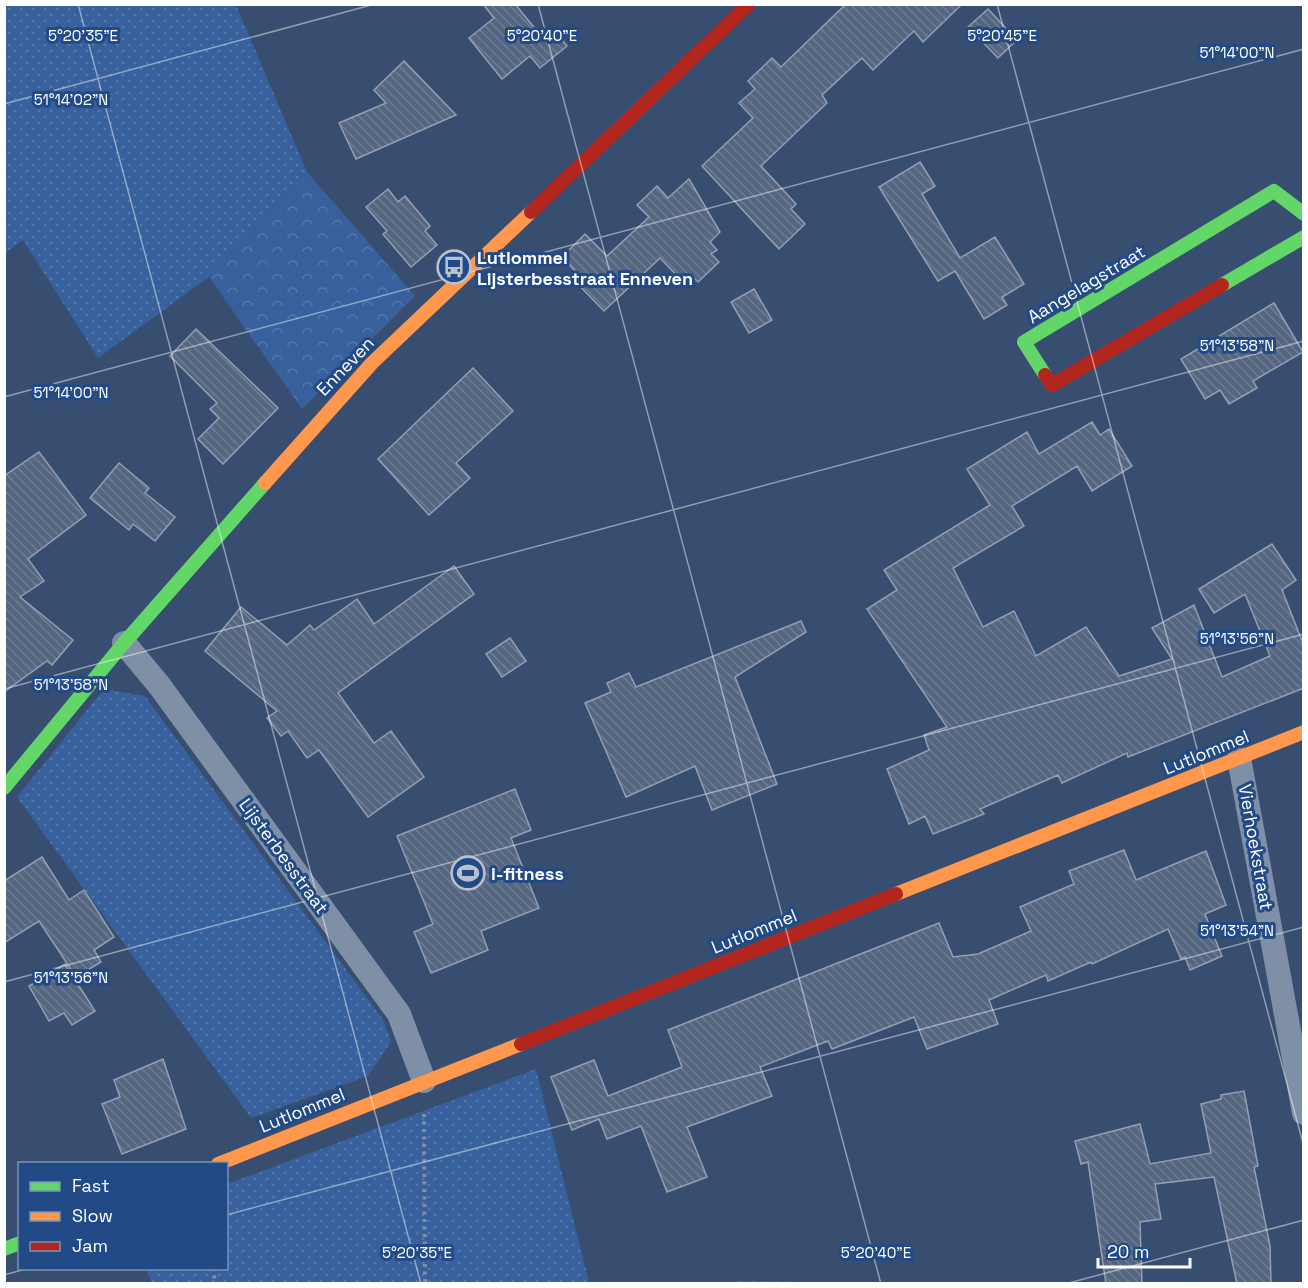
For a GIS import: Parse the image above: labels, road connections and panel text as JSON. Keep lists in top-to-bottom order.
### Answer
{
  "streets": {
    "street": [
      "Aangelagstraat",
      "Enneven",
      "Lutlommel",
      "Vierhoekstraat",
      "Lijsterbesstraat"
    ]
  },
  "crossings": [
    ["Enneven", "Lijsterbesstraat"],
    ["Lutlommel", "Vierhoekstraat"],
    ["Lutlommel", "Lijsterbesstraat"]
  ],
  "places": {
    "bus stop": ["Lutlommel Lijsterbesstraat Enneven"],
    "sports": ["i-fitness"]
  },
  "legend": ["Fast", "Slow", "Jam"],
  "scale_bar": "20 m",
  "coordinates": [
    "5°20'35\"E",
    "5°20'40\"E",
    "5°20'45\"E",
    "51°14'00\"N",
    "51°14'02\"N",
    "51°13'58\"N",
    "51°13'56\"N",
    "51°13'54\"N"
  ]
}
